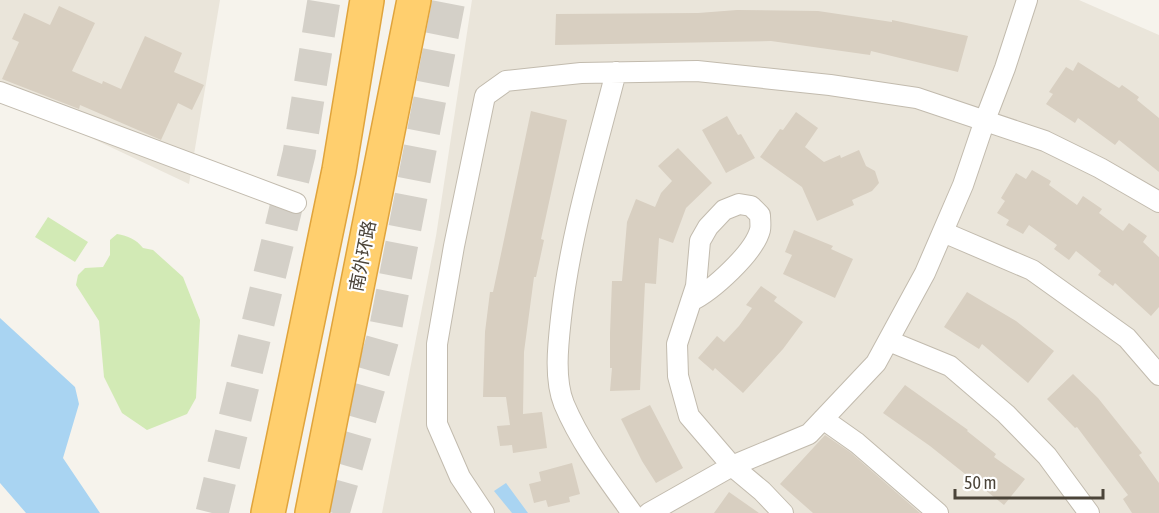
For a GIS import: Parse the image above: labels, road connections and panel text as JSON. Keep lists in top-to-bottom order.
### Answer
{
  "streets": {
    "highway": ["南外环路"]
  },
  "scale_bar": "50 m"
}
